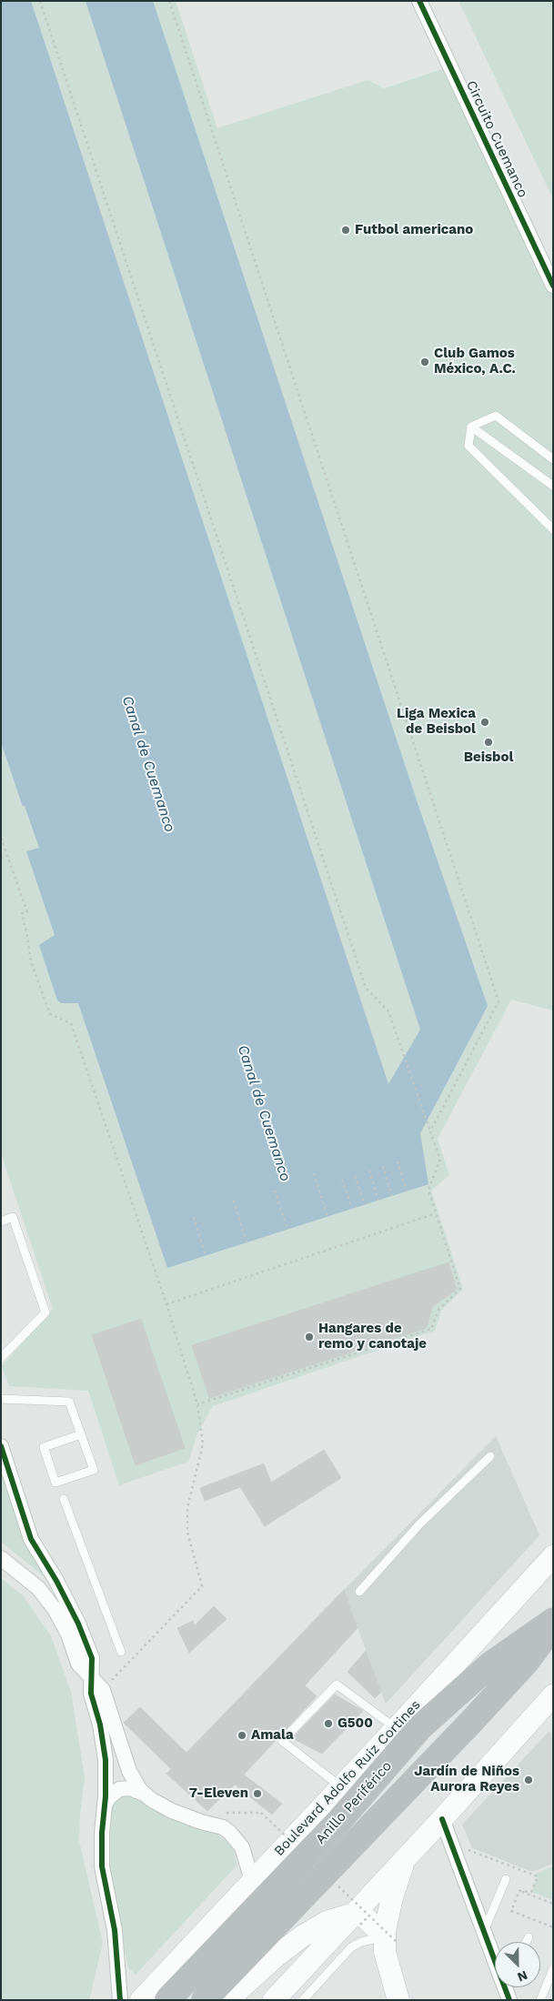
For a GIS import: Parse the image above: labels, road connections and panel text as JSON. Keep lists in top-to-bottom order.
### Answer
{
  "streets": {
    "highway": ["Anillo Periférico"],
    "main road": ["Boulevard Adolfo Ruiz Cortines"],
    "street": ["Circuito Cuemanco"]
  },
  "water": ["Canal de Cuemanco"],
  "places": [
    "Futbol americano",
    "Club Gamos México, A.C.",
    "Liga Mexica de Beisbol",
    "Beisbol",
    "Hangares de remo y canotaje",
    "G500",
    "Amala",
    "Jardín de Niños Aurora Reyes",
    "7-Eleven"
  ],
  "north": "bottom right"
}
